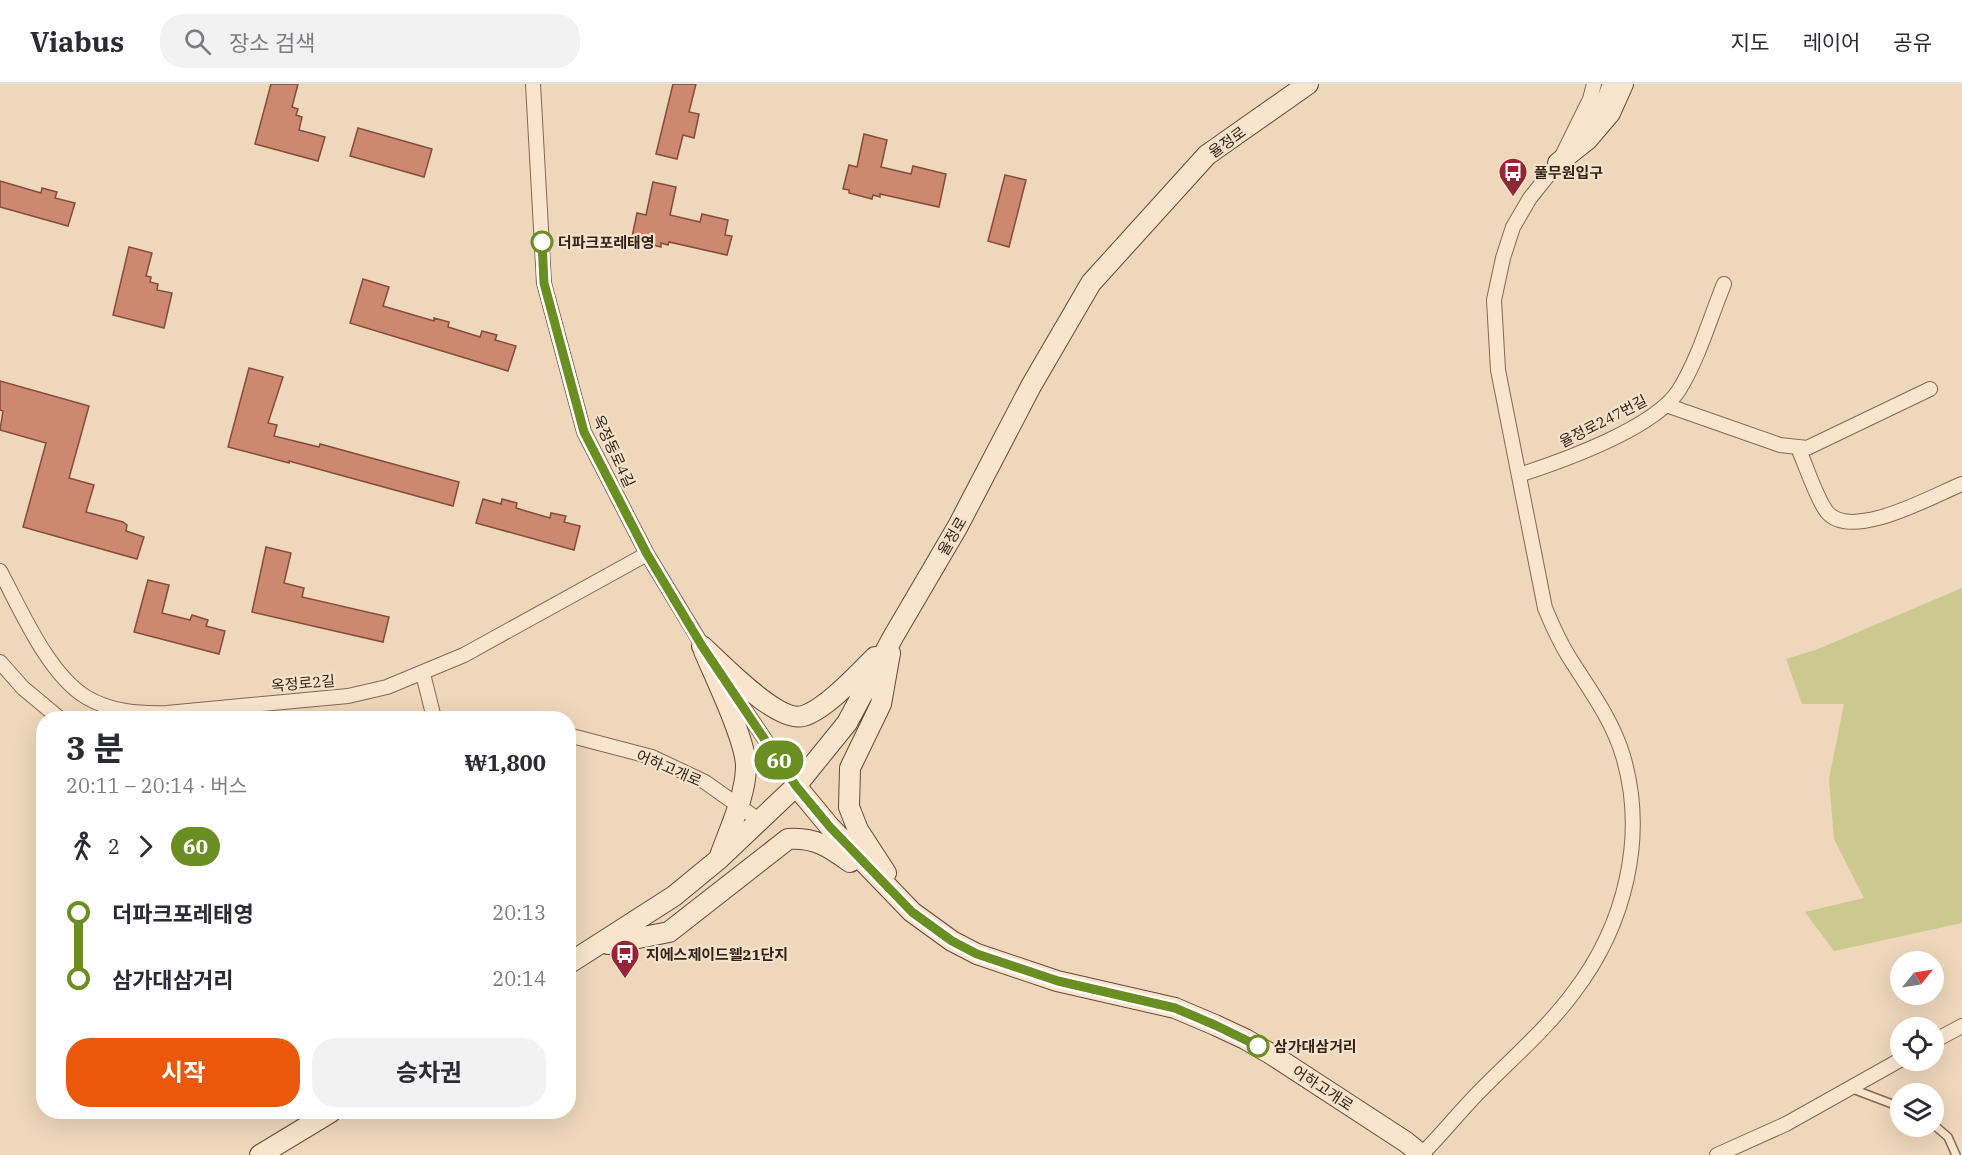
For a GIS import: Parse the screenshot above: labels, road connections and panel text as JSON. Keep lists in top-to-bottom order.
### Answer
{
  "streets": {
    "main road": ["율정로", "어하고개로"],
    "street": ["율정로247번길", "옥정동로4길", "옥정로2길"]
  },
  "crossings": [
    ["율정로", "옥정동로4길"],
    ["율정로", "어하고개로"],
    ["옥정동로4길", "옥정로2길"],
    ["옥정동로4길", "어하고개로"]
  ],
  "places": {
    "bus stop": ["풀무원입구", "지에스제이드웰21단지"],
    "other": ["더파크포레태영", "삼가대삼거리"]
  },
  "lines": ["bus line 60"],
  "north": "top right",
  "page": {
    "header": "Viabus",
    "search": "장소 검색",
    "nav": ["지도", "레이어", "공유"],
    "on_map": "60",
    "heading": ["3 분", "20:11 – 20:14 · 버스", "₩1,800"],
    "legs": ["2", "60"],
    "list": [
      {
        "name": "더파크포레태영",
        "value": "20:13"
      },
      {
        "name": "삼가대삼거리",
        "value": "20:14"
      }
    ],
    "buttons": ["시작", "승차권"]
  }
}
